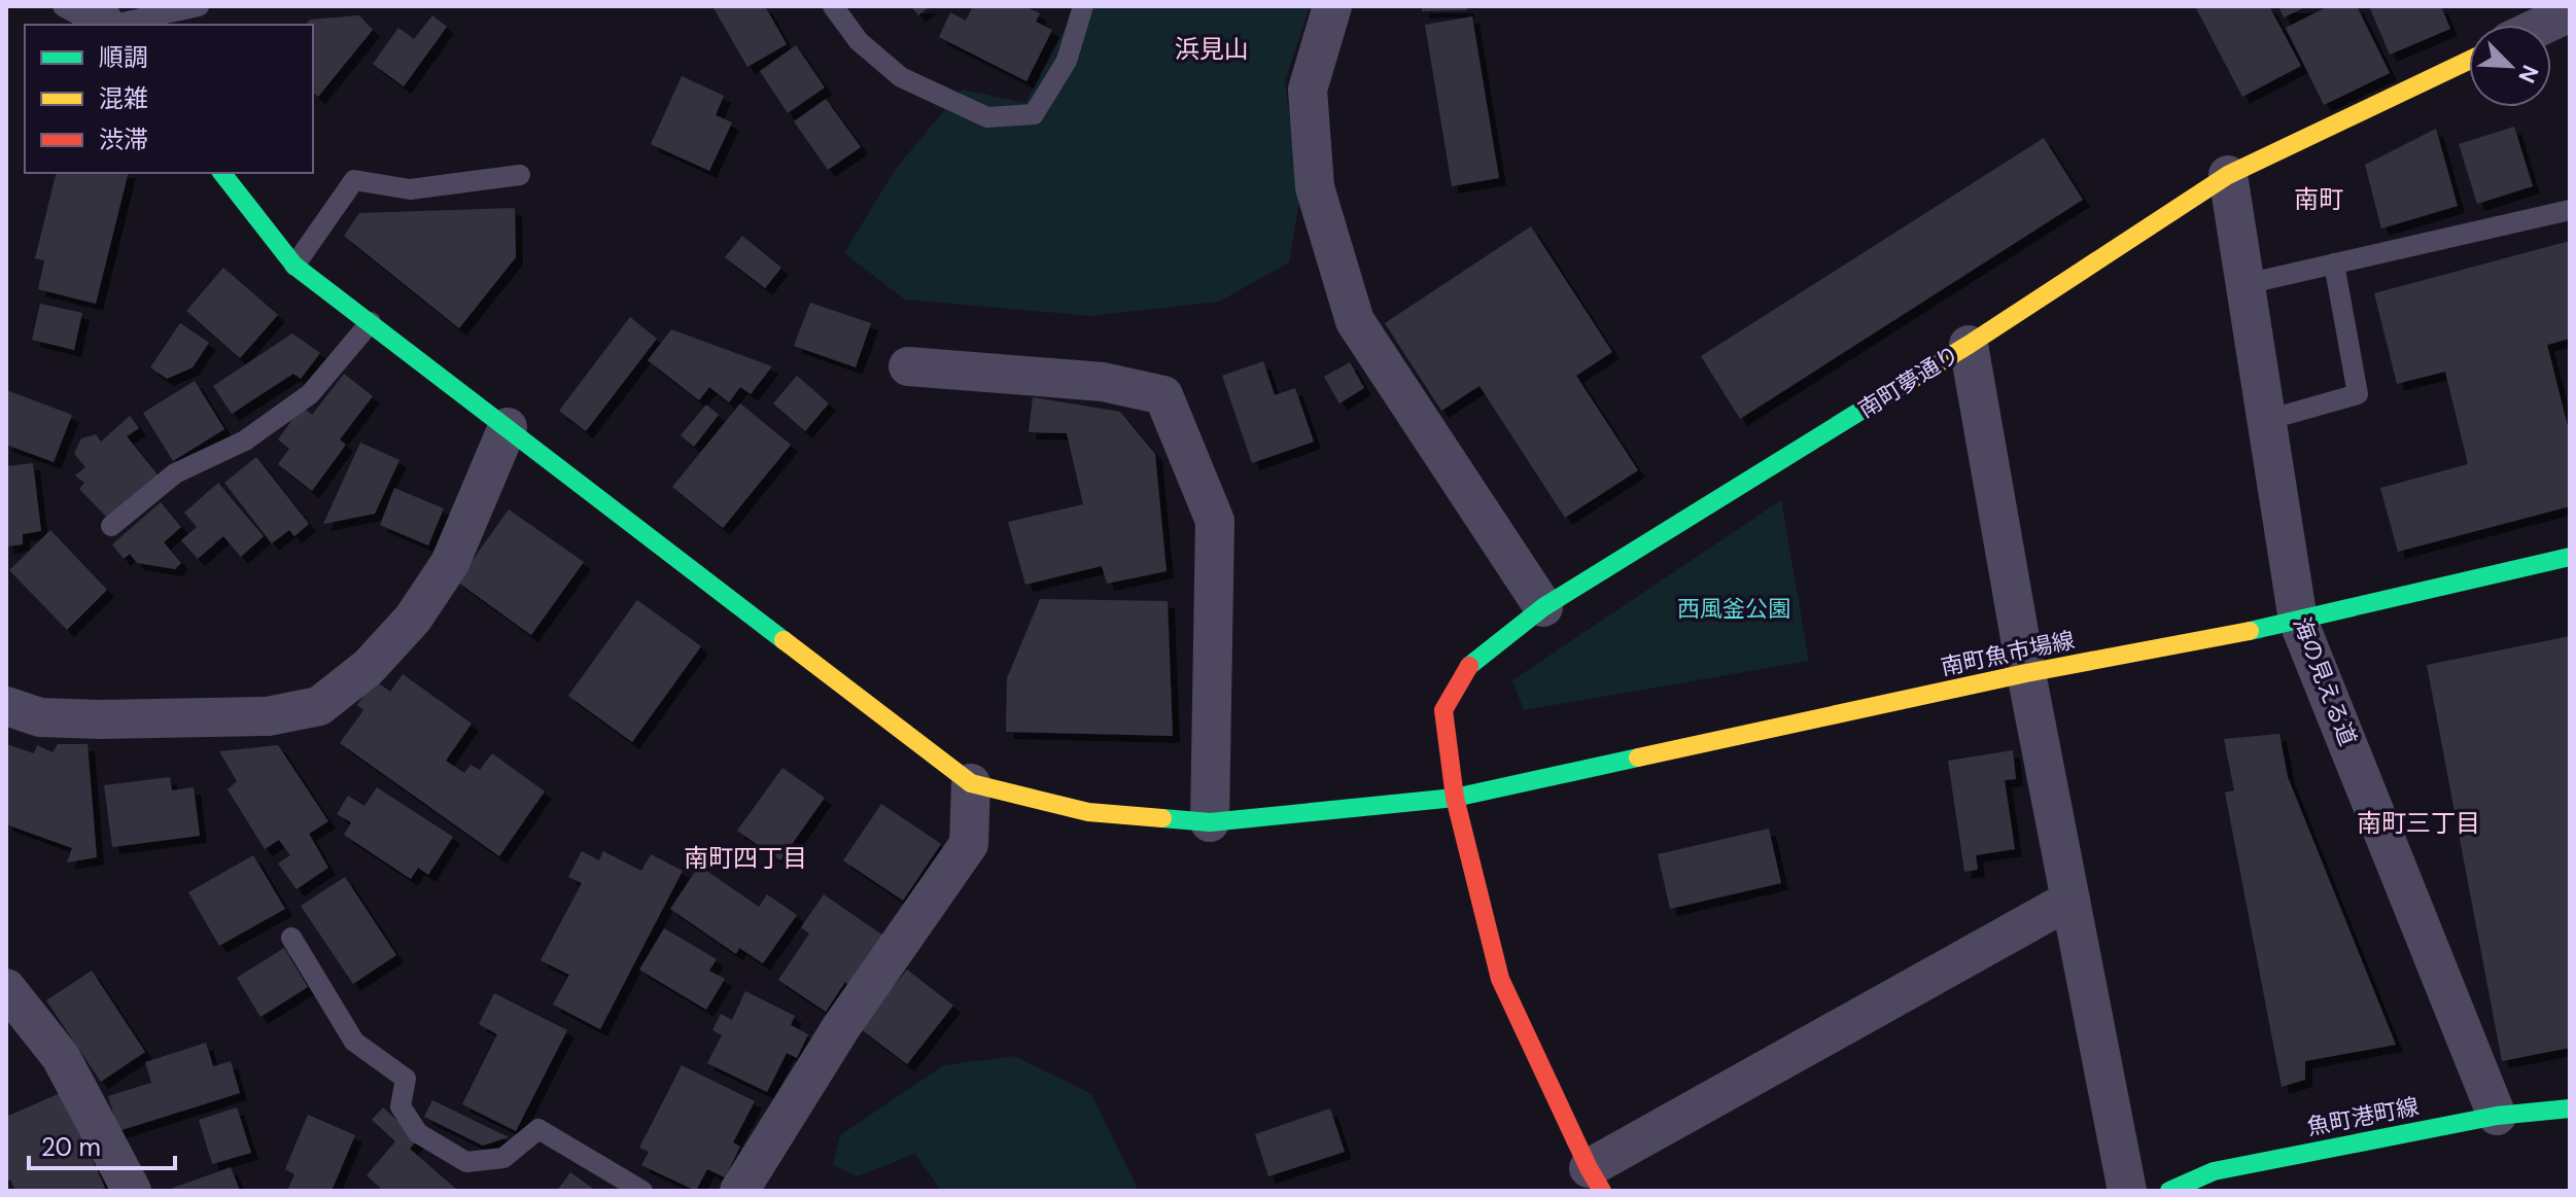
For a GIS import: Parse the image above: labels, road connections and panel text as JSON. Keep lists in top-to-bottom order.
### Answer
{
  "streets": {
    "street": [
      "南町夢通り",
      "南町魚市場線",
      "海の見える道",
      "魚町港町線"
    ]
  },
  "crossings": [
    ["南町夢通り", "南町魚市場線"],
    ["南町夢通り", "海の見える道"],
    ["南町魚市場線", "海の見える道"],
    ["海の見える道", "魚町港町線"]
  ],
  "districts": [
    "浜見山",
    "南町",
    "南町三丁目",
    "南町四丁目"
  ],
  "parks": ["西風釜公園"],
  "legend": ["順調", "混雑", "渋滞"],
  "scale_bar": "20 m",
  "north": "bottom right"
}
